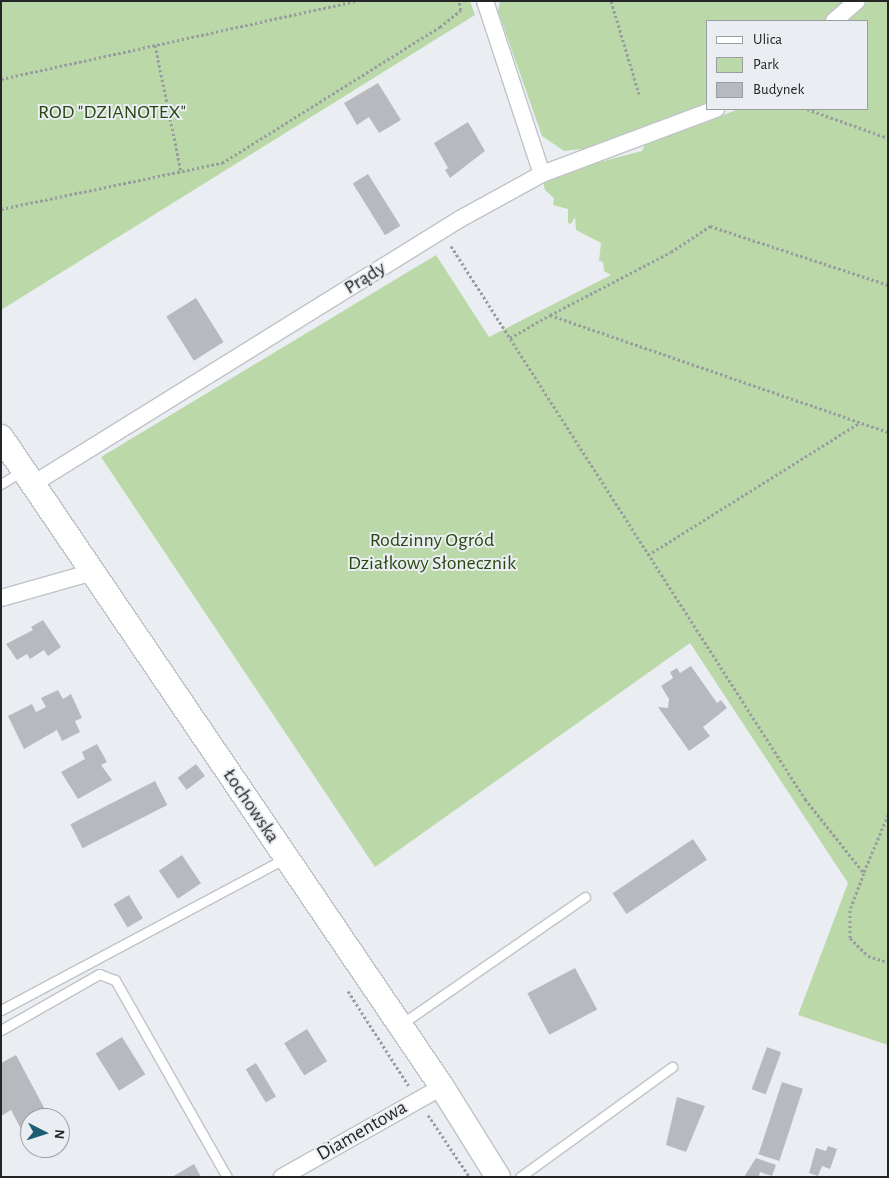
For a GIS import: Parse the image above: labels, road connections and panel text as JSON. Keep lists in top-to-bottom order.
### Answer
{
  "streets": {
    "main road": ["Łochowska"],
    "street": ["Prądy", "Diamentowa"]
  },
  "crossings": [
    ["Prądy", "Łochowska"],
    ["Łochowska", "Diamentowa"]
  ],
  "parks": ["ROD \"DZIANOTEX\"", "Rodzinny Ogród Działkowy Słonecznik"],
  "legend": ["Ulica", "Park", "Budynek"],
  "north": "right"
}
